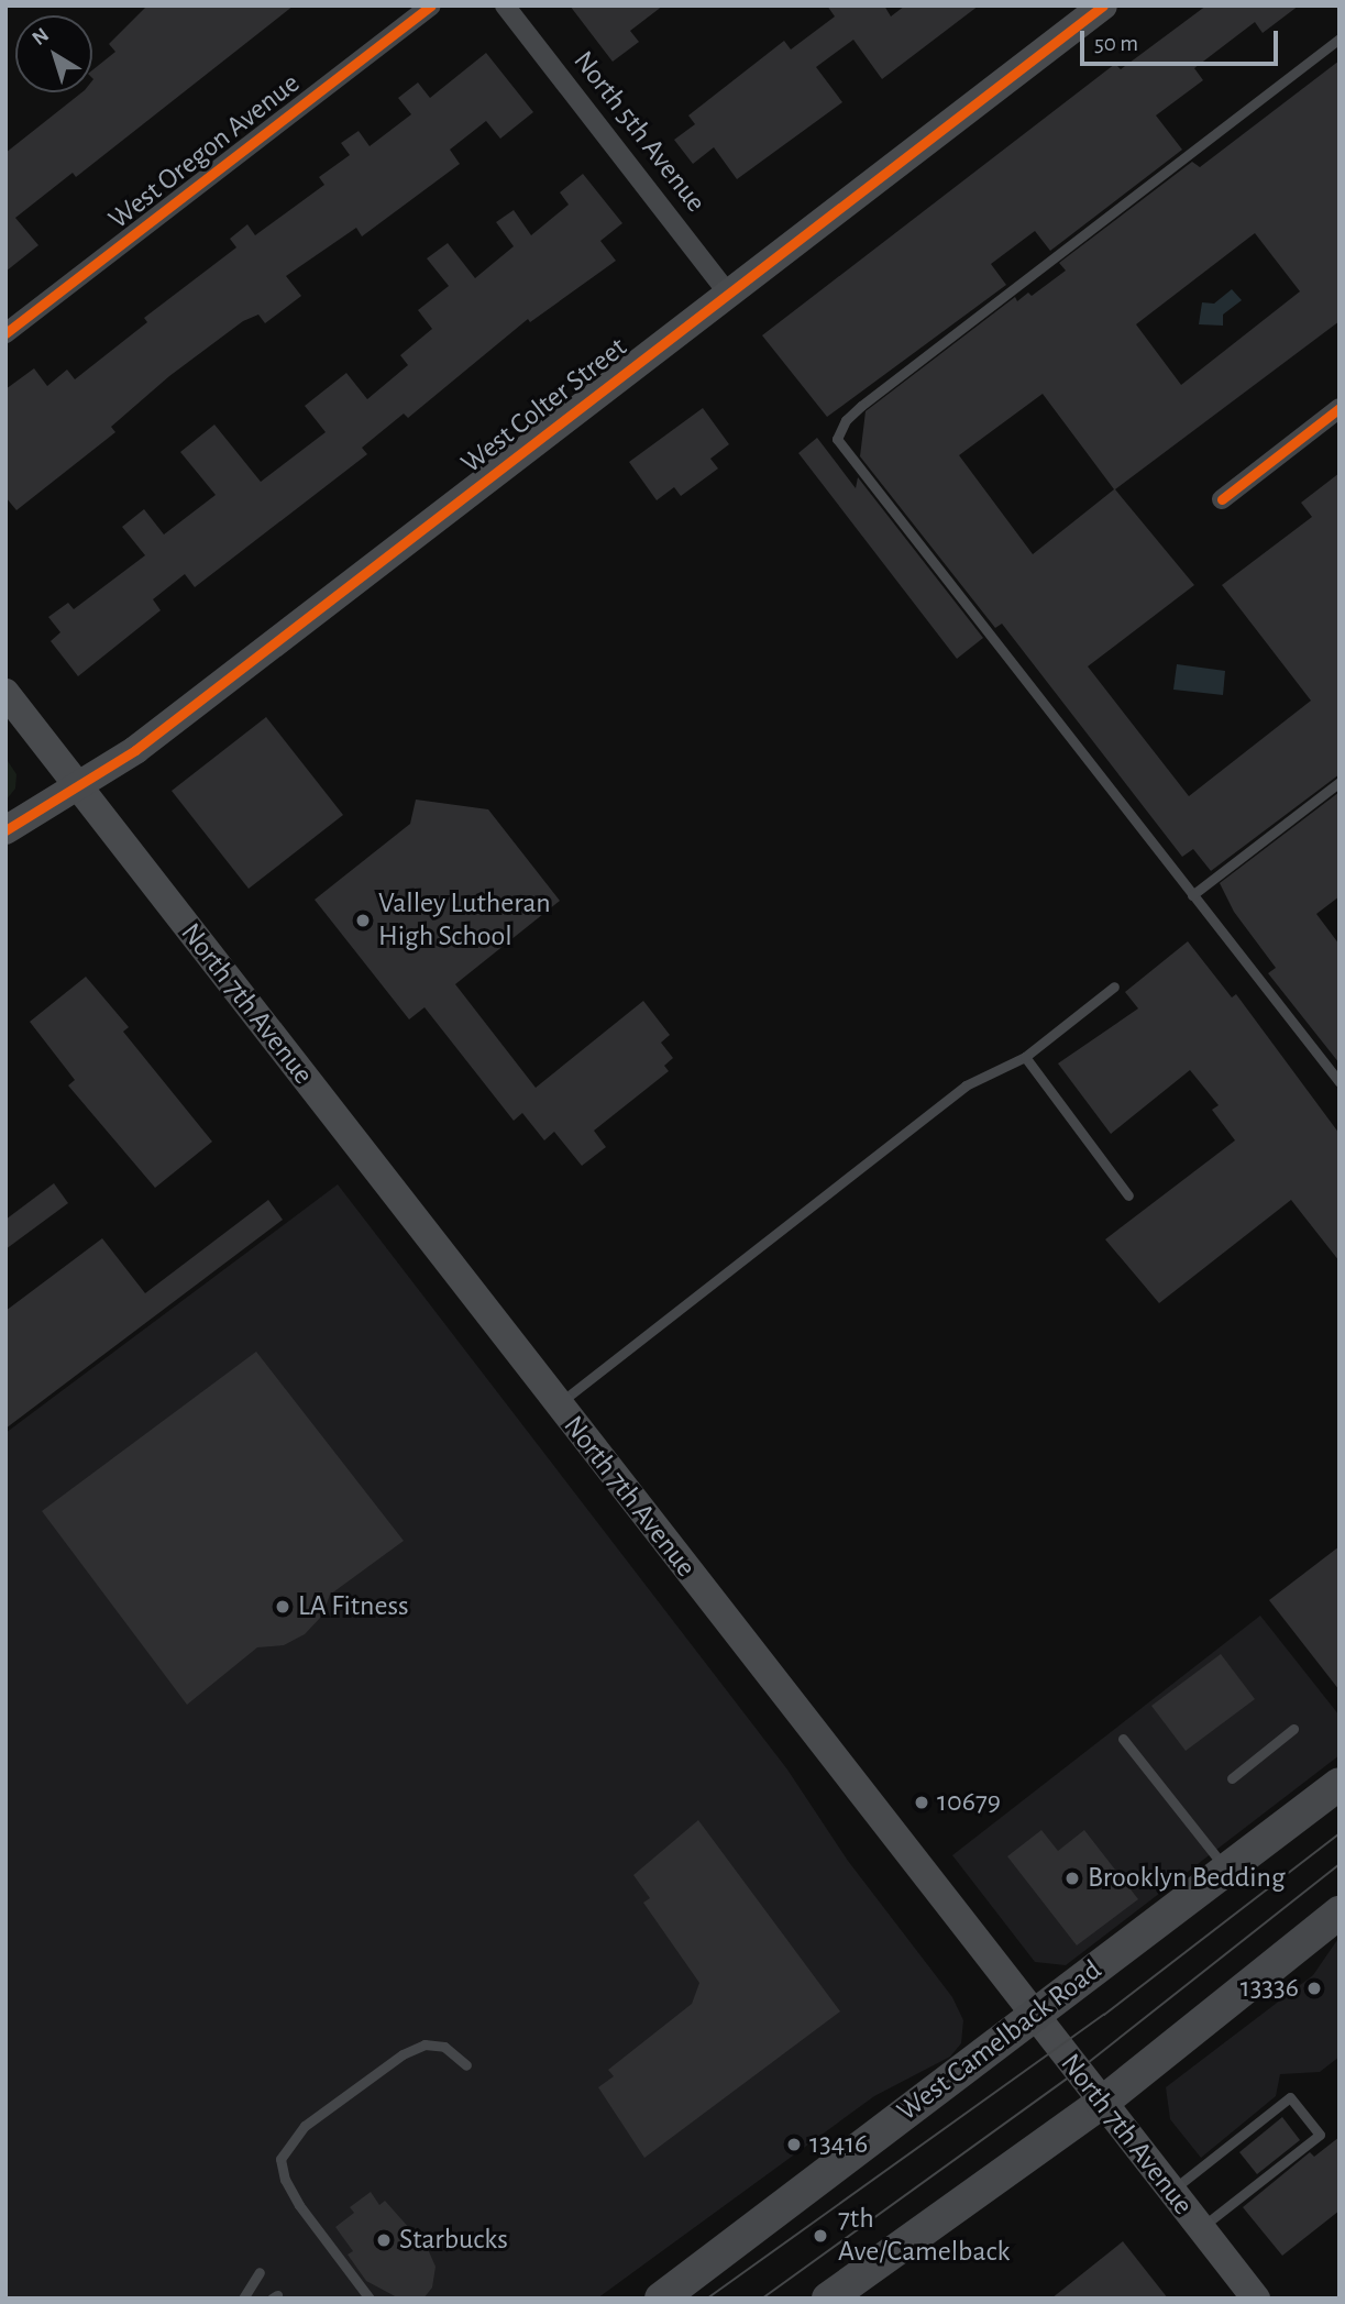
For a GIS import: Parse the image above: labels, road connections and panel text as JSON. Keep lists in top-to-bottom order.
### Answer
{
  "streets": {
    "main road": ["West Colter Street", "North 7th Avenue", "West Camelback Road"],
    "street": ["North 5th Avenue", "West Oregon Avenue"]
  },
  "crossings": [
    ["North 5th Avenue", "West Colter Street"],
    ["West Colter Street", "North 7th Avenue"],
    ["North 7th Avenue", "West Camelback Road"]
  ],
  "places": [
    "Valley Lutheran High School",
    "LA Fitness",
    "10679",
    "Brooklyn Bedding",
    "13336",
    "13416",
    "7th Ave/Camelback",
    "Starbucks"
  ],
  "scale_bar": "50 m",
  "north": "top left"
}
